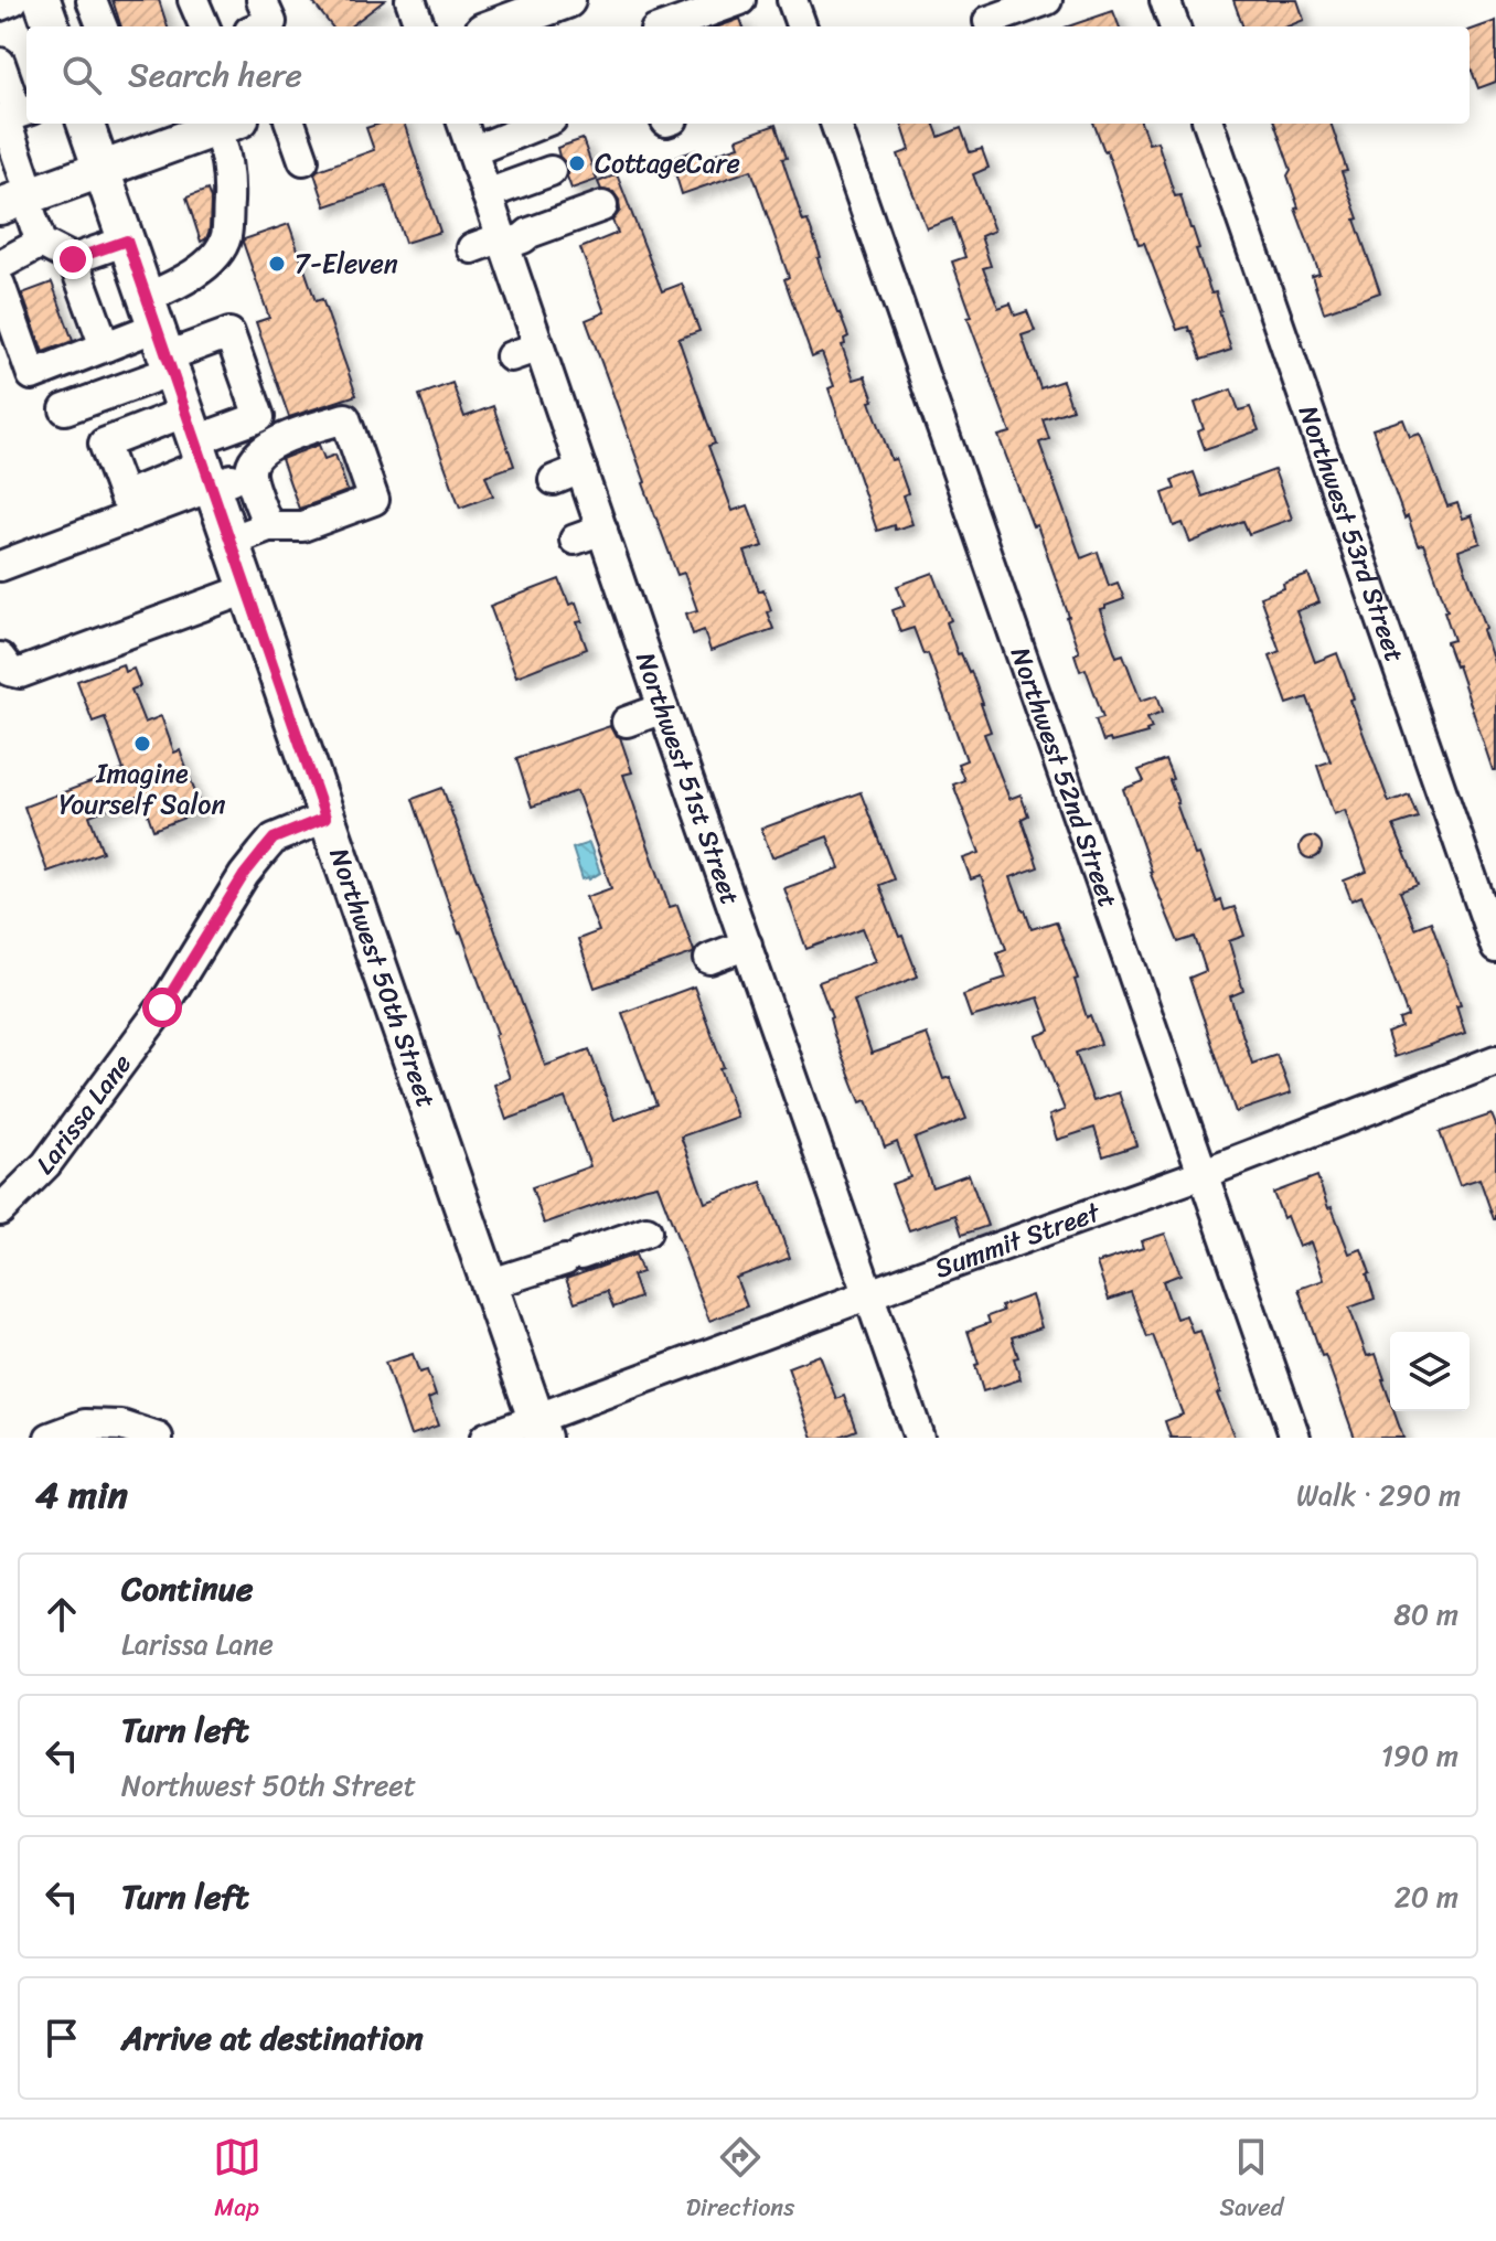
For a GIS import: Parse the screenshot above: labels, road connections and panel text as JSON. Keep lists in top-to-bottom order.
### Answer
{
  "streets": {
    "main road": ["Northwest 50th Street"],
    "street": [
      "Northwest 53rd Street",
      "Northwest 51st Street",
      "Northwest 52nd Street",
      "Larissa Lane",
      "Summit Street"
    ]
  },
  "crossings": [
    ["Northwest 51st Street", "Summit Street"],
    ["Northwest 52nd Street", "Summit Street"],
    ["Northwest 50th Street", "Larissa Lane"],
    ["Northwest 50th Street", "Summit Street"]
  ],
  "places": ["CottageCare", "7-Eleven", "Imagine Yourself Salon"],
  "page": {
    "search": "Search here",
    "heading": ["4 min", "Walk · 290 m"],
    "list": [
      ["Continue", "Larissa Lane", "80 m"],
      ["Turn left", "Northwest 50th Street", "190 m"],
      ["Turn left", "20 m"],
      "Arrive at destination"
    ],
    "nav": ["Map", "Directions", "Saved"]
  }
}
